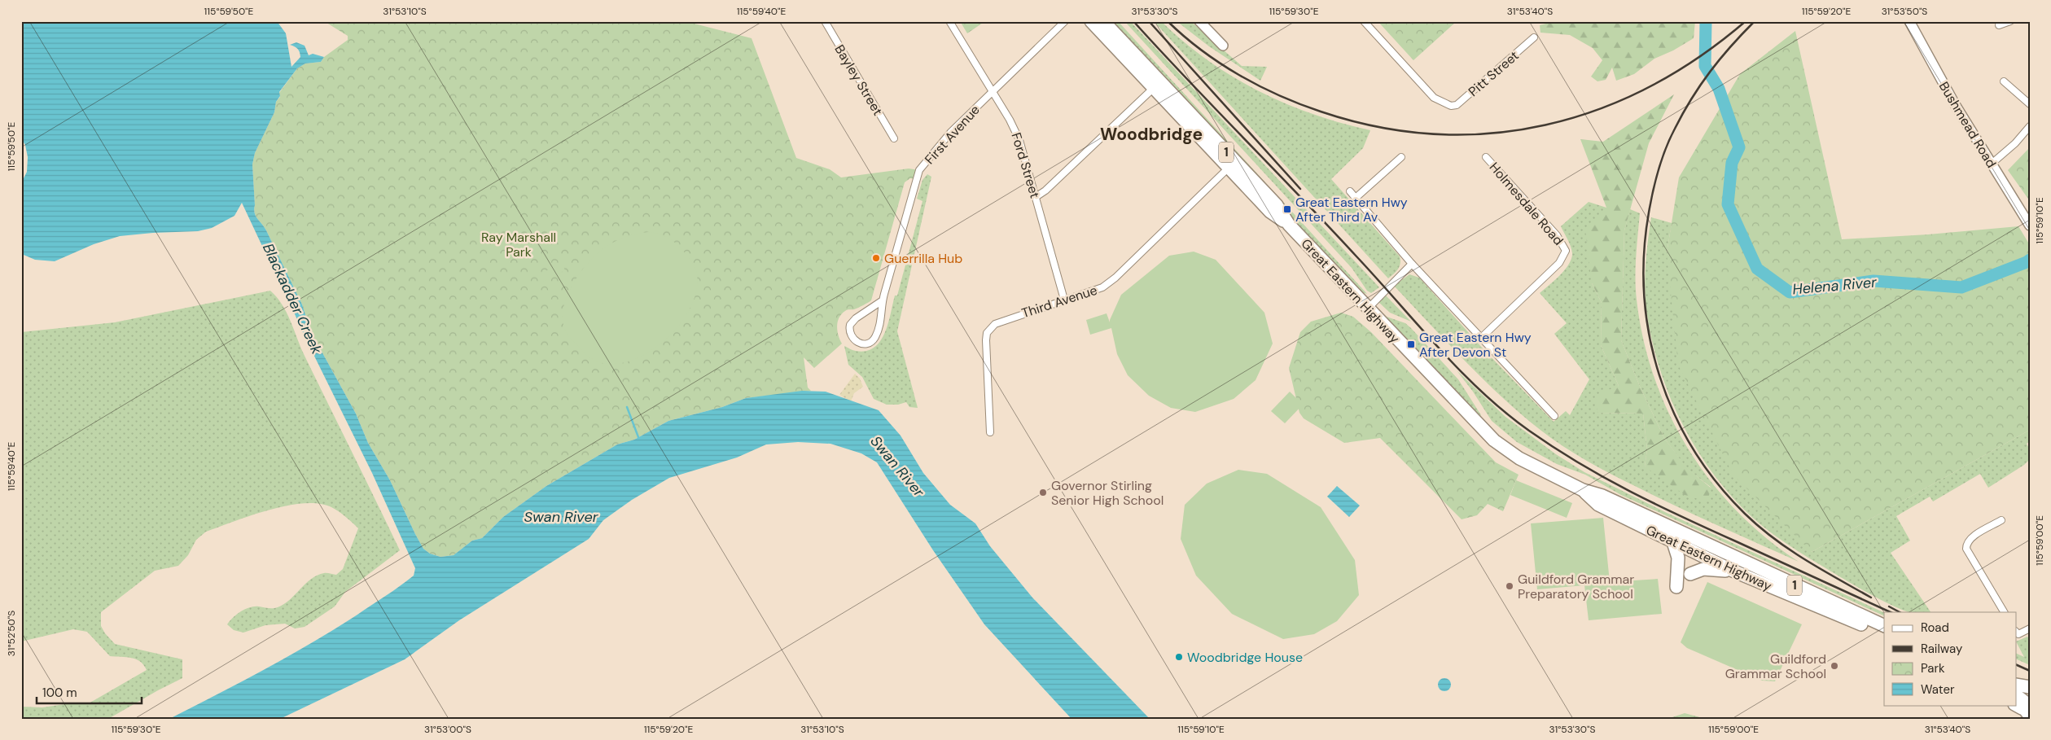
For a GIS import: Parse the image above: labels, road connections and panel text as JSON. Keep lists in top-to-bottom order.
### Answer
{
  "streets": {
    "highway": ["1", "Great Eastern Highway"],
    "main road": ["Bushmead Road"],
    "street": [
      "Pitt Street",
      "Bayley Street",
      "First Avenue",
      "Ford Street",
      "Holmesdale Road",
      "Third Avenue"
    ]
  },
  "crossings": [
    ["First Avenue", "Ford Street"],
    ["Ford Street", "Third Avenue"],
    ["Great Eastern Highway", "Third Avenue"]
  ],
  "districts": ["Woodbridge"],
  "water": ["Helena River", "Blackadder Creek", "Swan River"],
  "parks": ["Ray Marshall Park"],
  "places": {
    "transit": ["Great Eastern Hwy After Third Av", "Great Eastern Hwy After Devon St"],
    "other": [
      "Guerrilla Hub",
      "Governor Stirling Senior High School",
      "Guildford Grammar Preparatory School",
      "Woodbridge House",
      "Guildford Grammar School"
    ]
  },
  "legend": [
    "Road",
    "Railway",
    "Park",
    "Water"
  ],
  "scale_bar": "100 m",
  "coordinates": [
    "115°59'50\"E",
    "31°53'10\"S",
    "115°59'40\"E",
    "31°53'30\"S",
    "115°59'30\"E",
    "31°53'40\"S",
    "115°59'20\"E",
    "31°53'50\"S",
    "115°59'10\"E",
    "115°59'00\"E",
    "31°52'50\"S",
    "31°53'00\"S"
  ]
}
